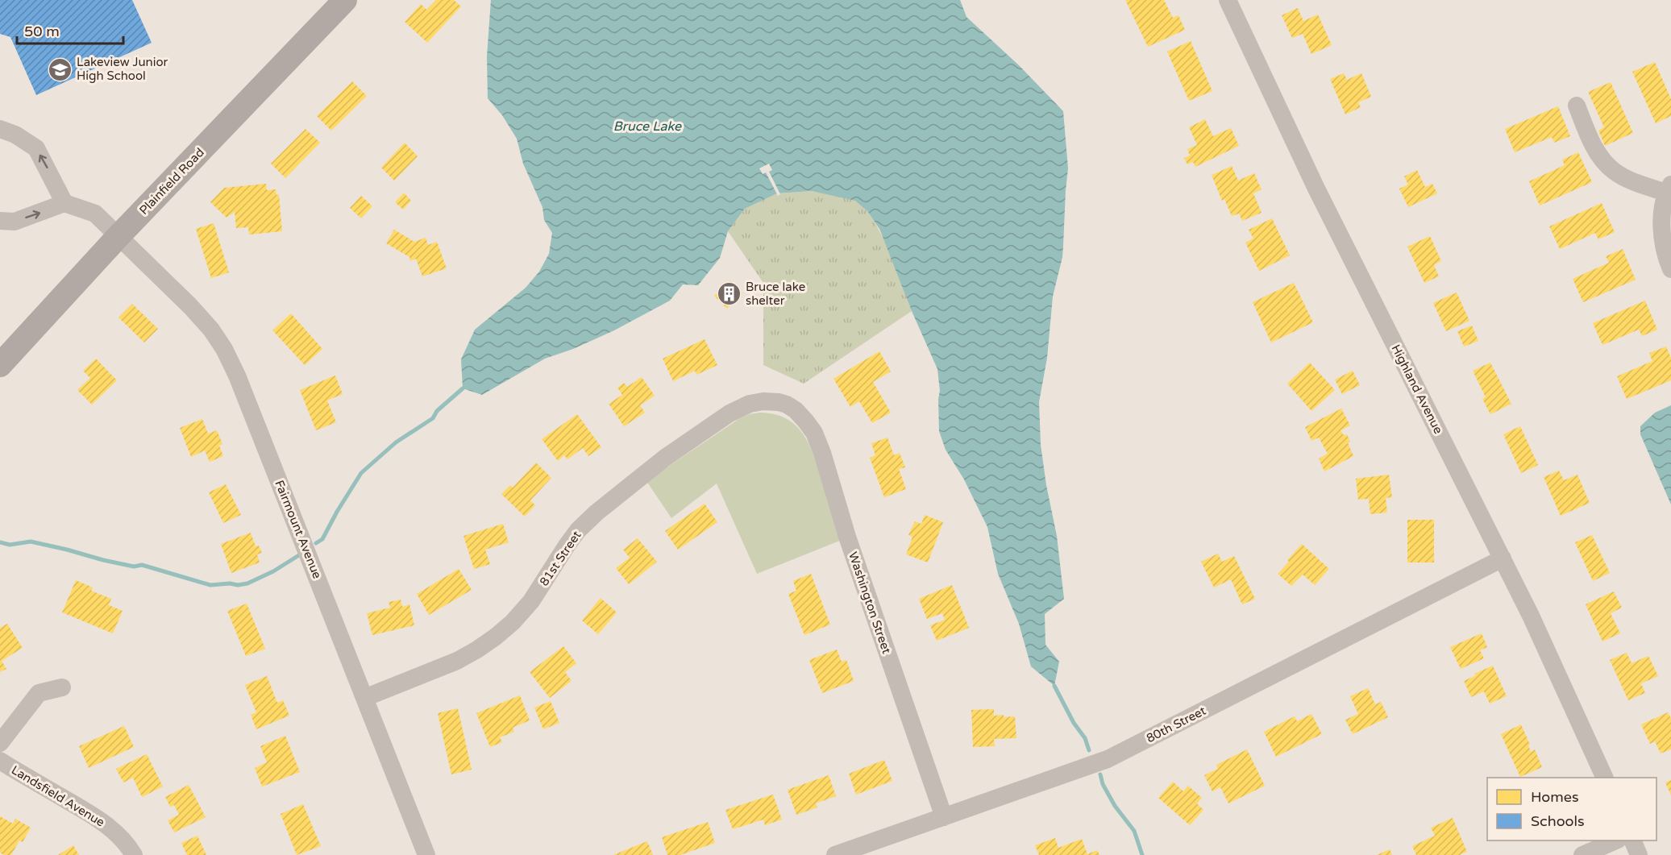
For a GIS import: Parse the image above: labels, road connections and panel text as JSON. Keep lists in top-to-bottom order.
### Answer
{
  "streets": {
    "main road": ["Plainfield Road"],
    "street": [
      "Highland Avenue",
      "Fairmount Avenue",
      "81st Street",
      "Washington Street",
      "80th Street",
      "Landsfield Avenue"
    ]
  },
  "crossings": [
    ["Plainfield Road", "Fairmount Avenue"],
    ["Highland Avenue", "80th Street"],
    ["Fairmount Avenue", "81st Street"],
    ["81st Street", "Washington Street"],
    ["Washington Street", "80th Street"]
  ],
  "water": ["Bruce Lake"],
  "places": {
    "school or university": ["Lakeview Junior High School"],
    "building": ["Bruce lake shelter"]
  },
  "legend": ["Homes", "Schools"],
  "scale_bar": "50 m"
}
